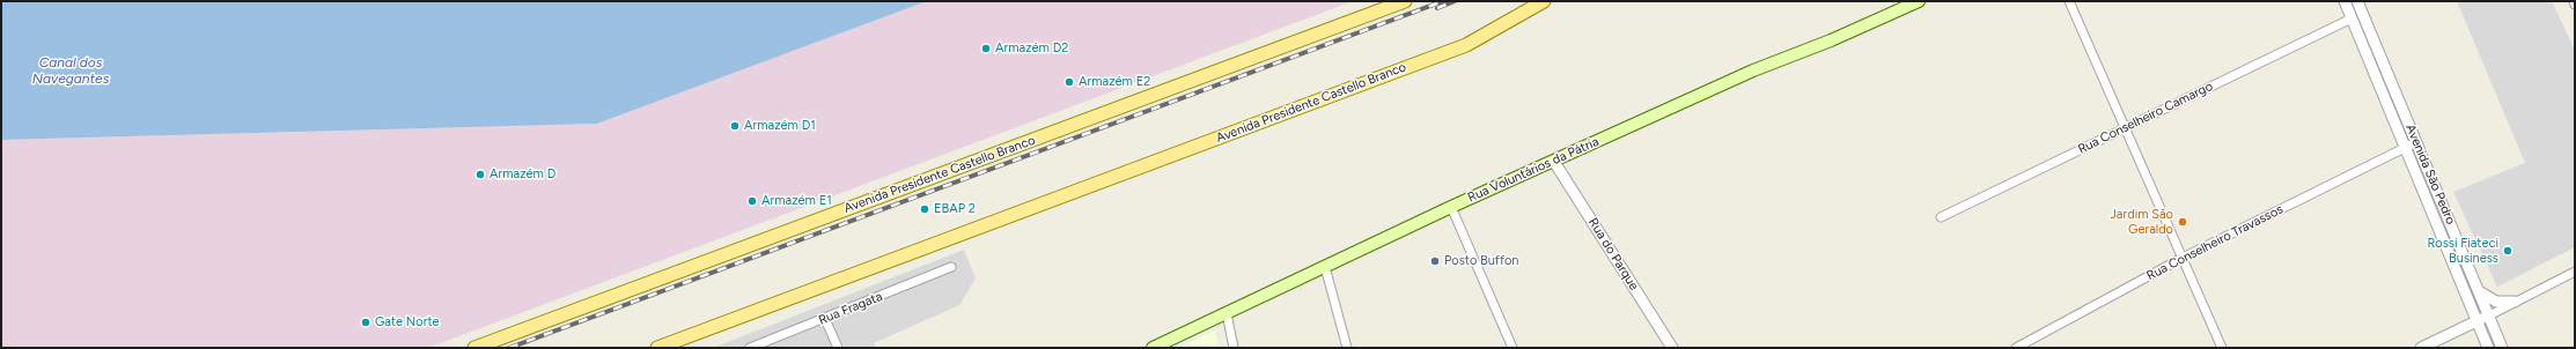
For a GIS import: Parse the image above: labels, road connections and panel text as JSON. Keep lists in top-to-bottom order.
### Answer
{
  "streets": {
    "main road": ["Avenida Presidente Castello Branco", "Rua Voluntários da Pátria"],
    "street": [
      "Rua Conselheiro Camargo",
      "Avenida São Pedro",
      "Rua Conselheiro Travassos",
      "Rua do Parque",
      "Rua Fragata"
    ]
  },
  "crossings": [
    ["Rua Conselheiro Camargo", "Avenida São Pedro"],
    ["Rua Voluntários da Pátria", "Rua do Parque"],
    ["Avenida São Pedro", "Rua Conselheiro Travassos"]
  ],
  "water": ["Canal dos Navegantes"],
  "places": [
    "Armazém D2",
    "Armazém E2",
    "Armazém D1",
    "Armazém D",
    "Armazém E1",
    "EBAP 2",
    "Jardim São Geraldo",
    "Rossi Fiateci Business",
    "Posto Buffon",
    "Gate Norte"
  ]
}
